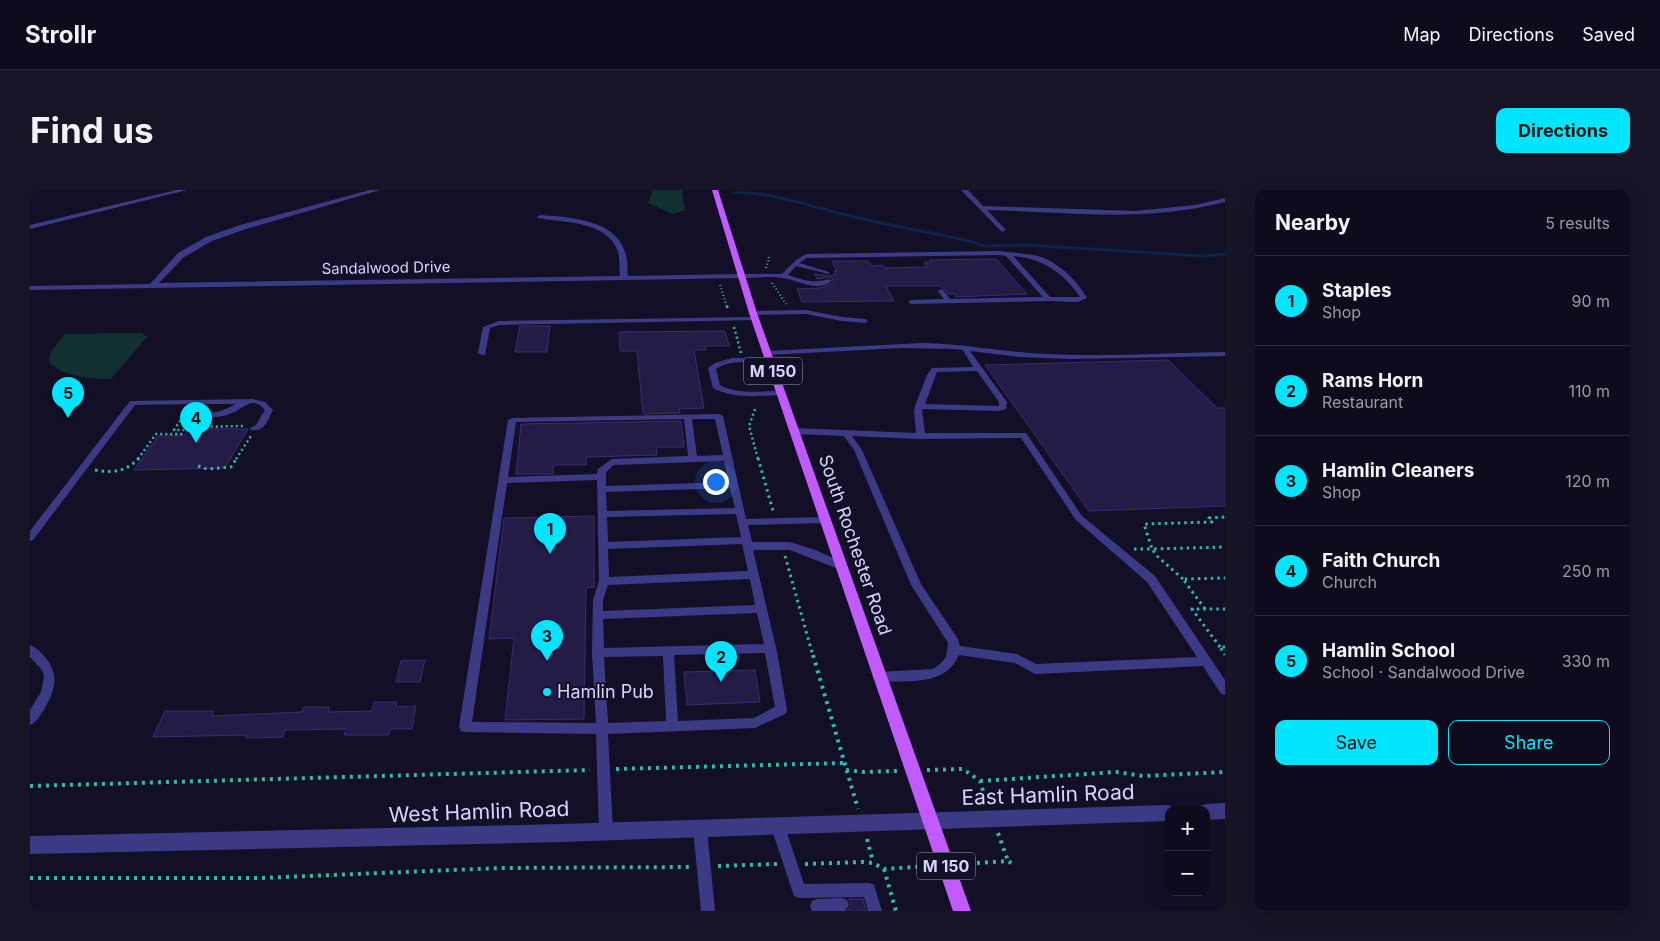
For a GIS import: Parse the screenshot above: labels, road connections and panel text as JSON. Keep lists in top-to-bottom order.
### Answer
{
  "streets": {
    "main road": ["M 150", "South Rochester Road"],
    "street": ["Sandalwood Drive", "East Hamlin Road", "West Hamlin Road"]
  },
  "crossings": [
    ["Sandalwood Drive", "South Rochester Road"],
    ["South Rochester Road", "East Hamlin Road"],
    ["South Rochester Road", "West Hamlin Road"],
    ["East Hamlin Road", "West Hamlin Road"]
  ],
  "places": ["Hamlin Pub"],
  "page": {
    "header": "Strollr",
    "nav": ["Map", "Directions", "Saved"],
    "buttons": [
      "Directions",
      ["Save", "Share"]
    ],
    "title": "Find us",
    "heading": ["Nearby", "5 results"],
    "list": [
      {
        "mark": "1",
        "name": "Staples",
        "note": "Shop",
        "value": "90 m"
      },
      {
        "mark": "2",
        "name": "Rams Horn",
        "note": "Restaurant",
        "value": "110 m"
      },
      {
        "mark": "3",
        "name": "Hamlin Cleaners",
        "note": "Shop",
        "value": "120 m"
      },
      {
        "mark": "4",
        "name": "Faith Church",
        "note": "Church",
        "value": "250 m"
      },
      {
        "mark": "5",
        "name": "Hamlin School",
        "note": "School · Sandalwood Drive",
        "value": "330 m"
      }
    ],
    "pins": [
      "5",
      "4",
      "1",
      "3",
      "2"
    ],
    "map_buttons": ["+", "−"]
  }
}
